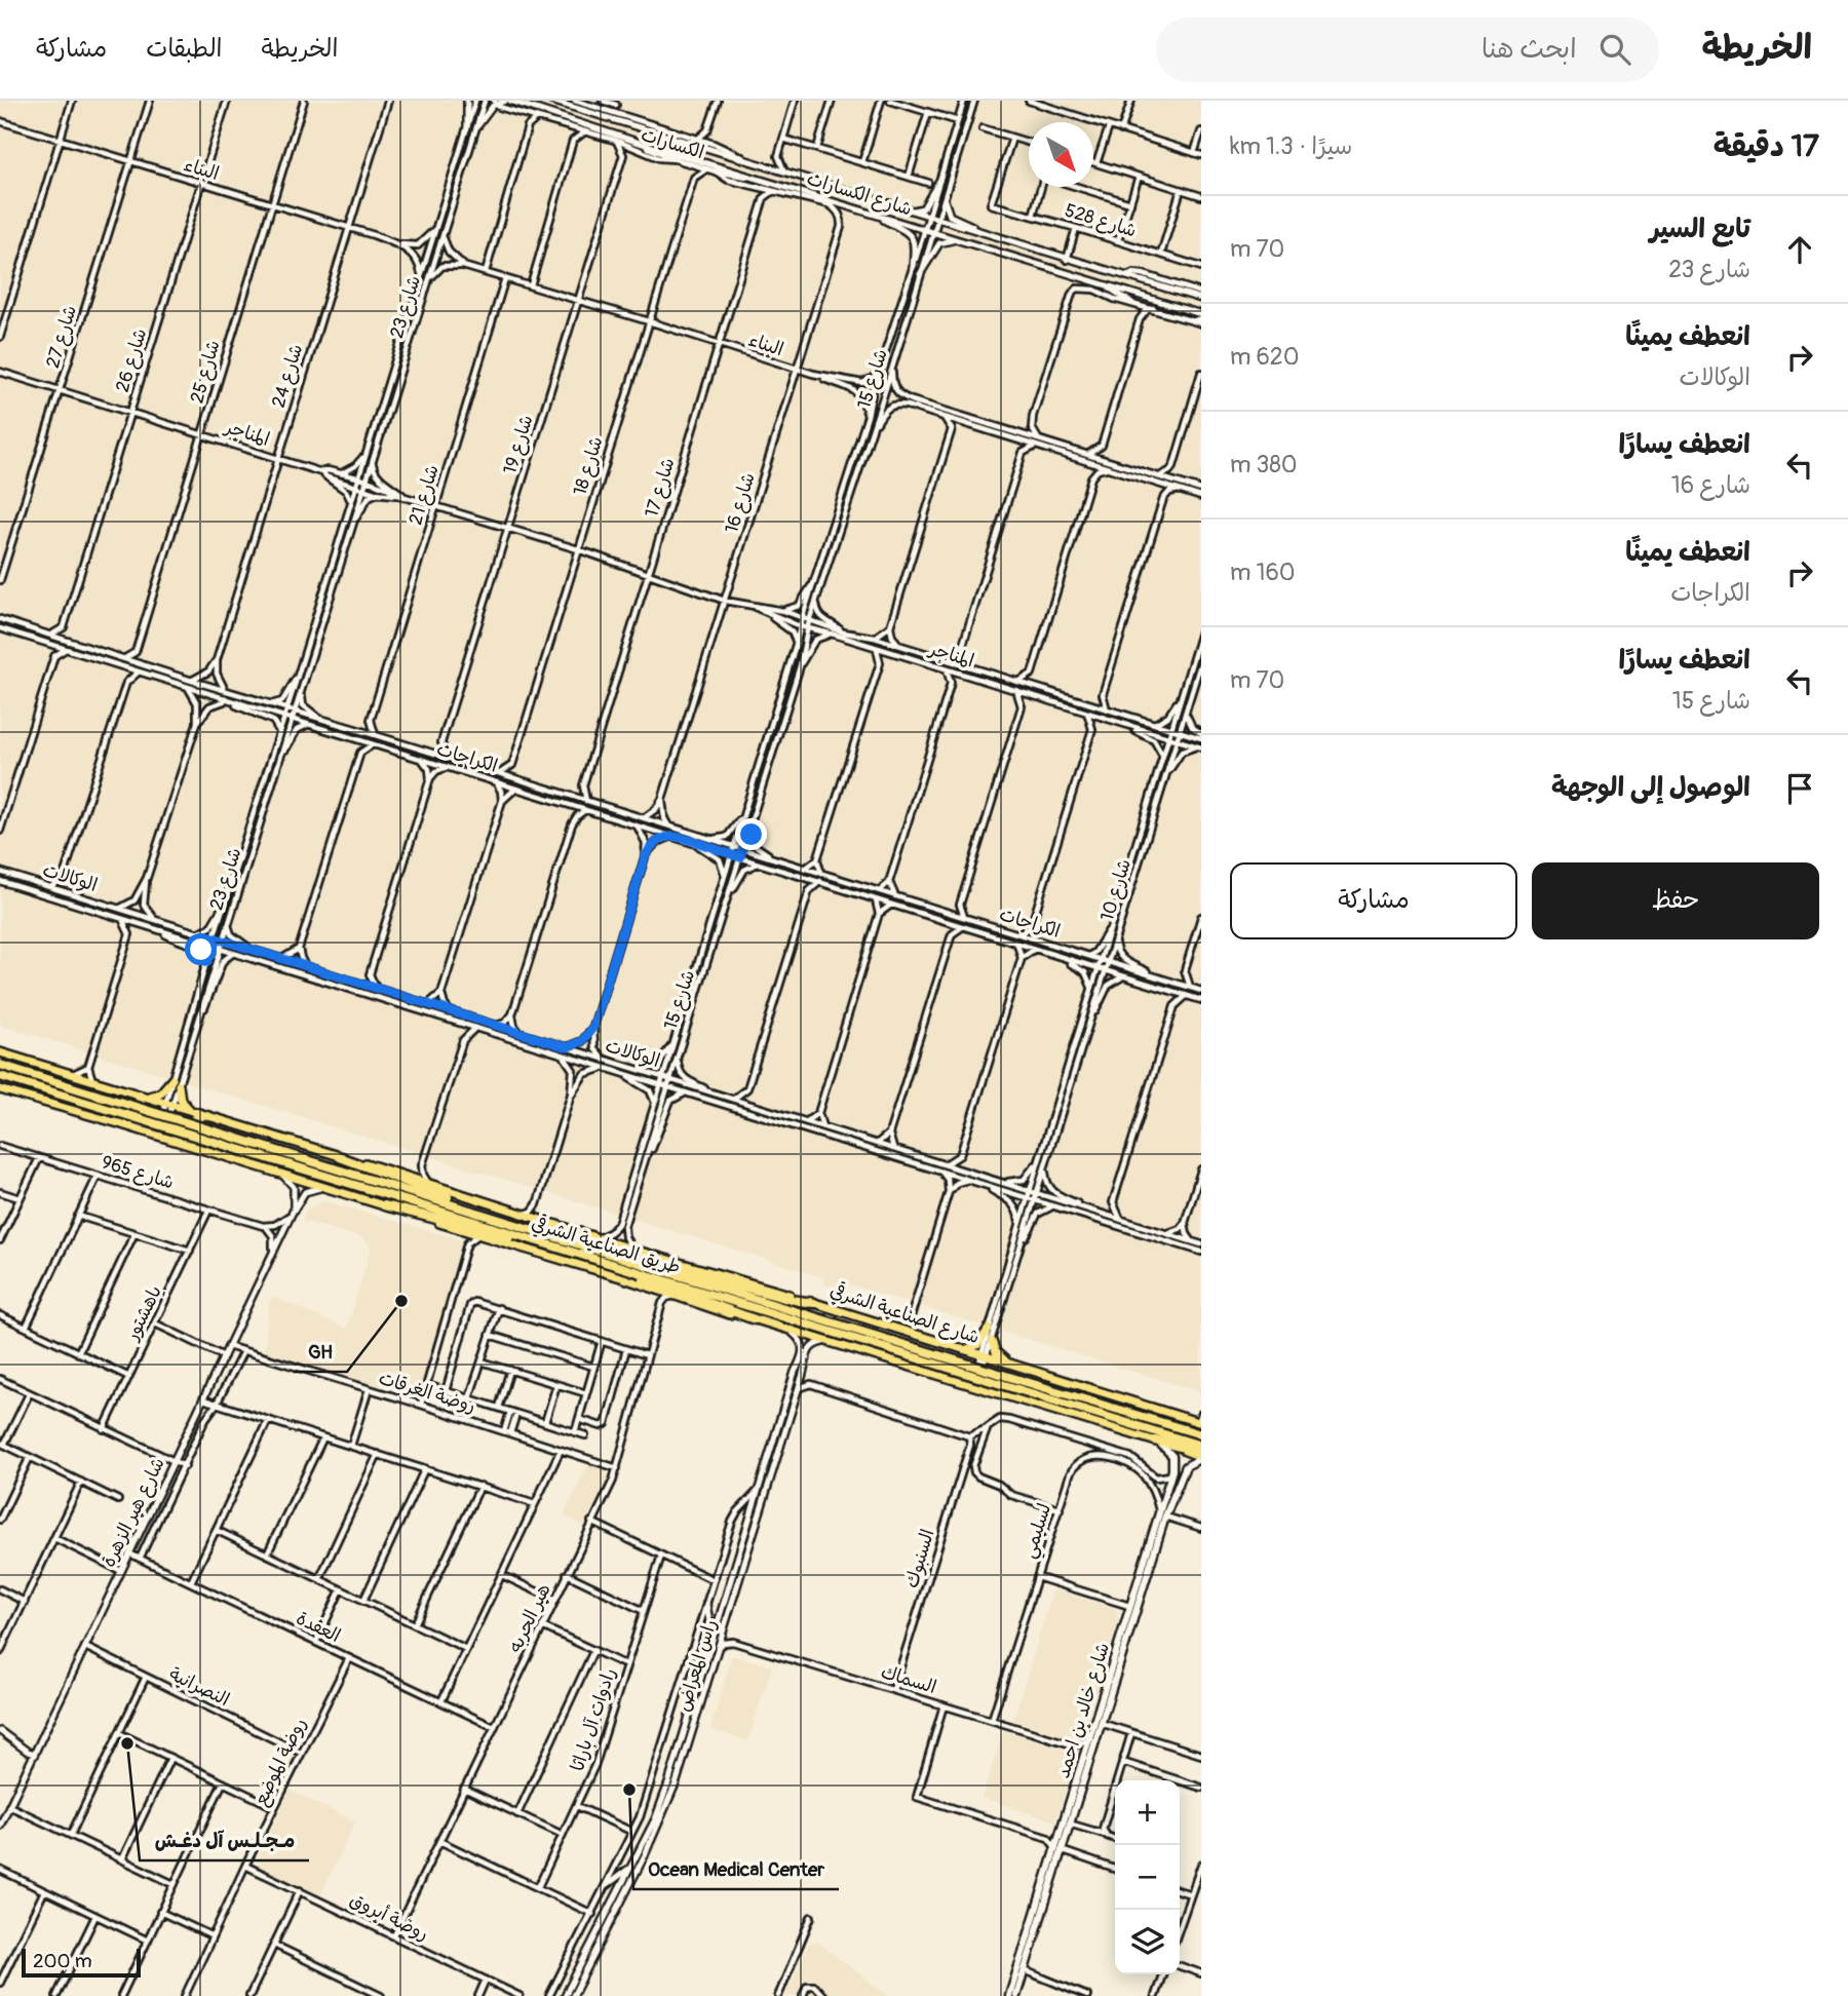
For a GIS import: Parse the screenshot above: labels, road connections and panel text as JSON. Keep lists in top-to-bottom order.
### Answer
{
  "streets": {
    "highway": ["طريق الصناعية الشرقي"],
    "main road": ["شارع الصناعية الشرقي", "شارع خالد بن احمد"],
    "street": [
      "الكسارات",
      "البناء",
      "شارع الكسارات",
      "شارع 528",
      "شارع 23",
      "شارع 27",
      "شارع 26",
      "شارع 25",
      "شارع 24",
      "شارع 15",
      "المناجر",
      "شارع 19",
      "شارع 18",
      "شارع 17",
      "شارع 21",
      "شارع 16",
      "الكراجات",
      "الوكالات",
      "شارع 10",
      "شارع 965",
      "باهشتور",
      "روضة الغرقات",
      "شارع هير الزهرة",
      "لسليمي",
      "السنبوك",
      "هير الحربه",
      "العقدة",
      "راس المعراض",
      "السماك",
      "النصرانية",
      "رادوات آل باراثا",
      "روضة الموضع",
      "روضة أبروق"
    ]
  },
  "crossings": [
    ["الكسارات", "شارع الكسارات"],
    ["الكسارات", "شارع 16"],
    ["البناء", "شارع 23"],
    ["البناء", "شارع 27"],
    ["البناء", "شارع 26"],
    ["البناء", "شارع 25"],
    ["البناء", "شارع 24"],
    ["البناء", "شارع 15"],
    ["البناء", "شارع 19"],
    ["البناء", "شارع 18"],
    ["البناء", "شارع 17"],
    ["البناء", "شارع 21"],
    ["البناء", "شارع 16"],
    ["شارع الكسارات", "شارع 15"],
    ["شارع 23", "المناجر"],
    ["شارع 23", "الكراجات"],
    ["شارع 23", "الوكالات"],
    ["شارع 23", "طريق الصناعية الشرقي"],
    ["شارع 27", "المناجر"],
    ["شارع 26", "المناجر"],
    ["شارع 25", "المناجر"],
    ["شارع 24", "المناجر"],
    ["شارع 15", "المناجر"],
    ["شارع 15", "الكراجات"],
    ["شارع 15", "الوكالات"],
    ["شارع 15", "طريق الصناعية الشرقي"],
    ["شارع 15", "شارع الصناعية الشرقي"],
    ["المناجر", "شارع 19"],
    ["المناجر", "شارع 18"],
    ["المناجر", "شارع 17"],
    ["المناجر", "شارع 21"],
    ["المناجر", "شارع 16"],
    ["المناجر", "شارع 10"],
    ["شارع 16", "الكراجات"],
    ["الكراجات", "شارع 10"],
    ["الوكالات", "شارع 10"],
    ["شارع 10", "شارع الصناعية الشرقي"],
    ["شارع 965", "باهشتور"],
    ["طريق الصناعية الشرقي", "شارع الصناعية الشرقي"],
    ["طريق الصناعية الشرقي", "شارع هير الزهرة"],
    ["روضة الغرقات", "شارع هير الزهرة"],
    ["روضة الغرقات", "هير الحربه"],
    ["شارع هير الزهرة", "العقدة"],
    ["شارع هير الزهرة", "النصرانية"],
    ["لسليمي", "السماك"],
    ["لسليمي", "شارع خالد بن احمد"],
    ["السنبوك", "السماك"],
    ["هير الحربه", "العقدة"],
    ["هير الحربه", "روضة أبروق"],
    ["العقدة", "روضة الموضع"],
    ["النصرانية", "روضة الموضع"],
    ["روضة الموضع", "روضة أبروق"]
  ],
  "places": ["GH", "مـجـلـس آل دغـش", "Ocean Medical Center"],
  "scale_bar": "200 m",
  "north": "bottom right",
  "page": {
    "header": "الخريطة",
    "search": "ابحث هنا",
    "nav": ["الخريطة", "الطبقات", "مشاركة"],
    "heading": ["17 دقيقة", "سيرًا · 1.3 km"],
    "list": [
      ["تابع السير", "شارع 23", "70 m"],
      ["انعطف يمينًا", "الوكالات", "620 m"],
      ["انعطف يسارًا", "شارع 16", "380 m"],
      ["انعطف يمينًا", "الكراجات", "160 m"],
      ["انعطف يسارًا", "شارع 15", "70 m"],
      "الوصول إلى الوجهة"
    ],
    "buttons": ["حفظ", "مشاركة"],
    "map_buttons": ["+", "−"],
    "scale": "200 m"
  }
}
